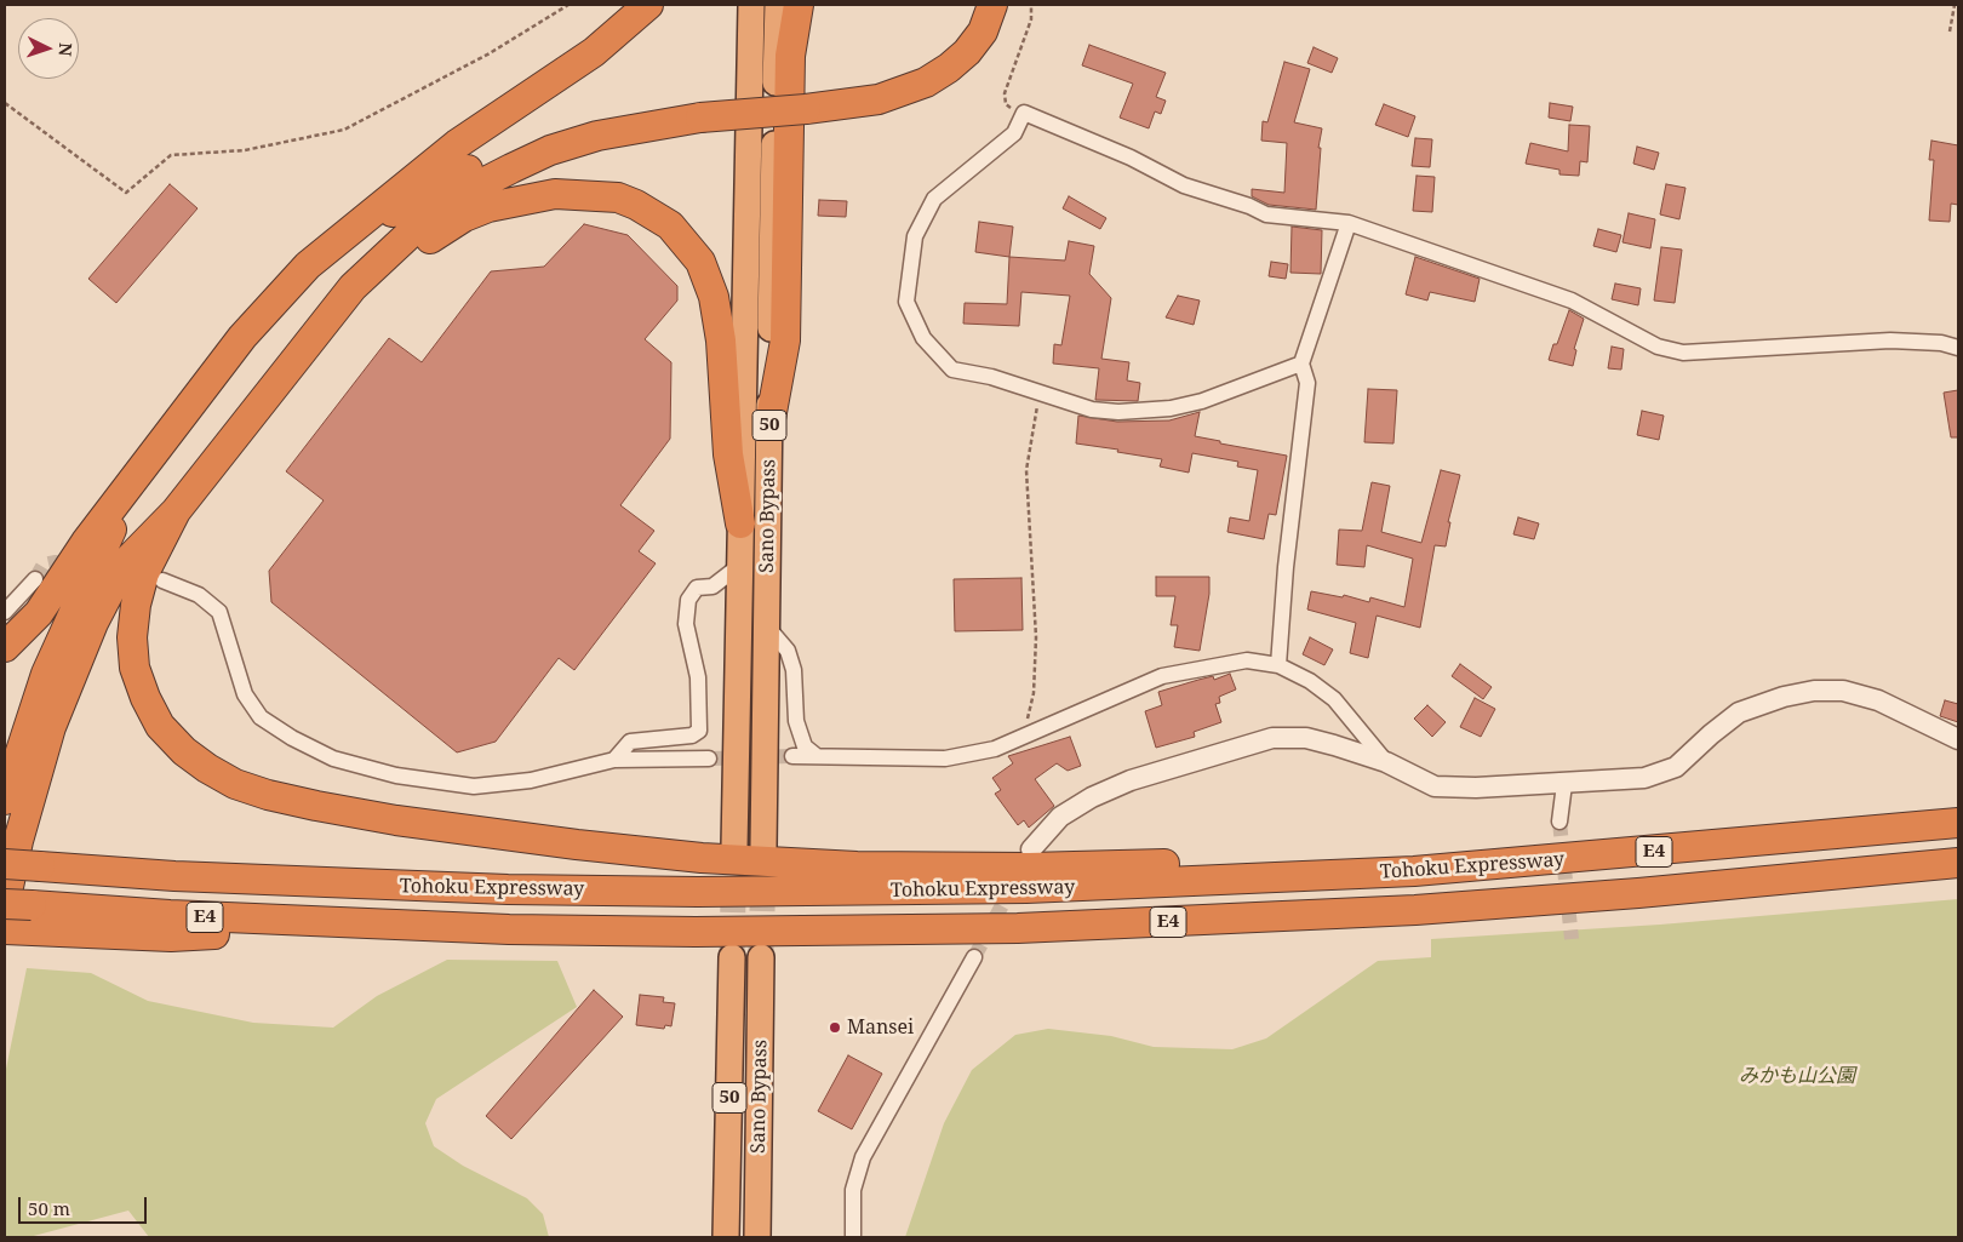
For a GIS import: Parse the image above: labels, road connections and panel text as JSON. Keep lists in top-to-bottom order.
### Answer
{
  "streets": {
    "highway": [
      "50",
      "Sano Bypass",
      "E4",
      "Tohoku Expressway"
    ]
  },
  "parks": ["みかも山公園"],
  "places": ["Mansei"],
  "scale_bar": "50 m",
  "north": "right"
}
